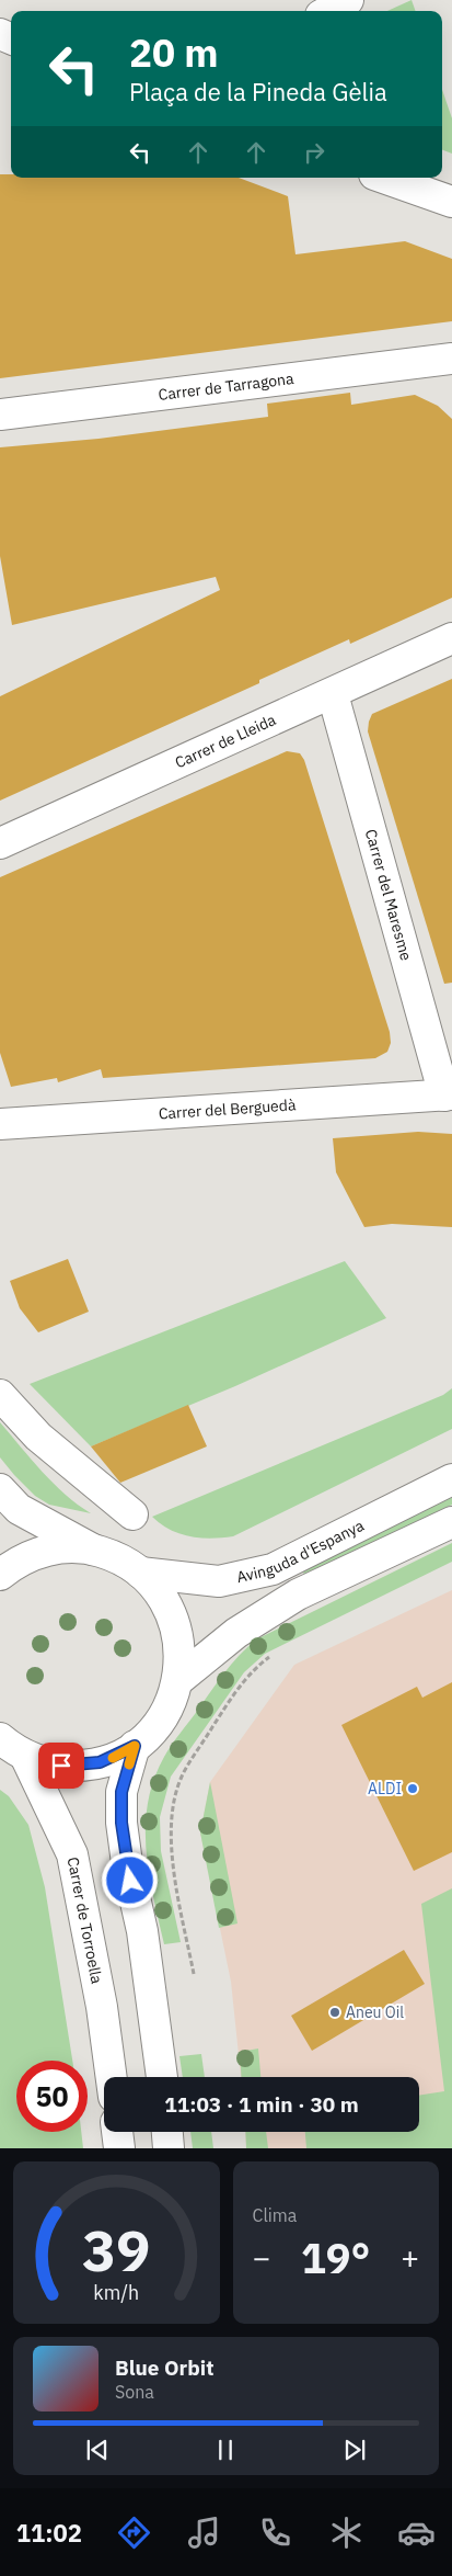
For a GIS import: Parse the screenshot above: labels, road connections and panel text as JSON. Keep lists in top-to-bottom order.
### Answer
{
  "streets": {
    "street": [
      "Carrer de Tarragona",
      "Carrer de Lleida",
      "Carrer del Maresme",
      "Carrer del Berguedà",
      "Avinguda d'Espanya",
      "Carrer de Torroella"
    ]
  },
  "crossings": [
    ["Carrer de Lleida", "Carrer del Maresme"],
    ["Carrer del Maresme", "Carrer del Berguedà"]
  ],
  "places": ["ALDI", "Aneu Oil"],
  "page": {
    "turn": ["20 m", "Plaça de la Pineda Gèlia"],
    "limit": "50",
    "trip": "11:03 · 1 min · 30 m",
    "tile": "Clima",
    "heat": ["−", "19°", "+"],
    "song": ["Blue Orbit", "Sona"],
    "tabs": "11:02",
    "gauge": ["39", "km/h"]
  }
}
